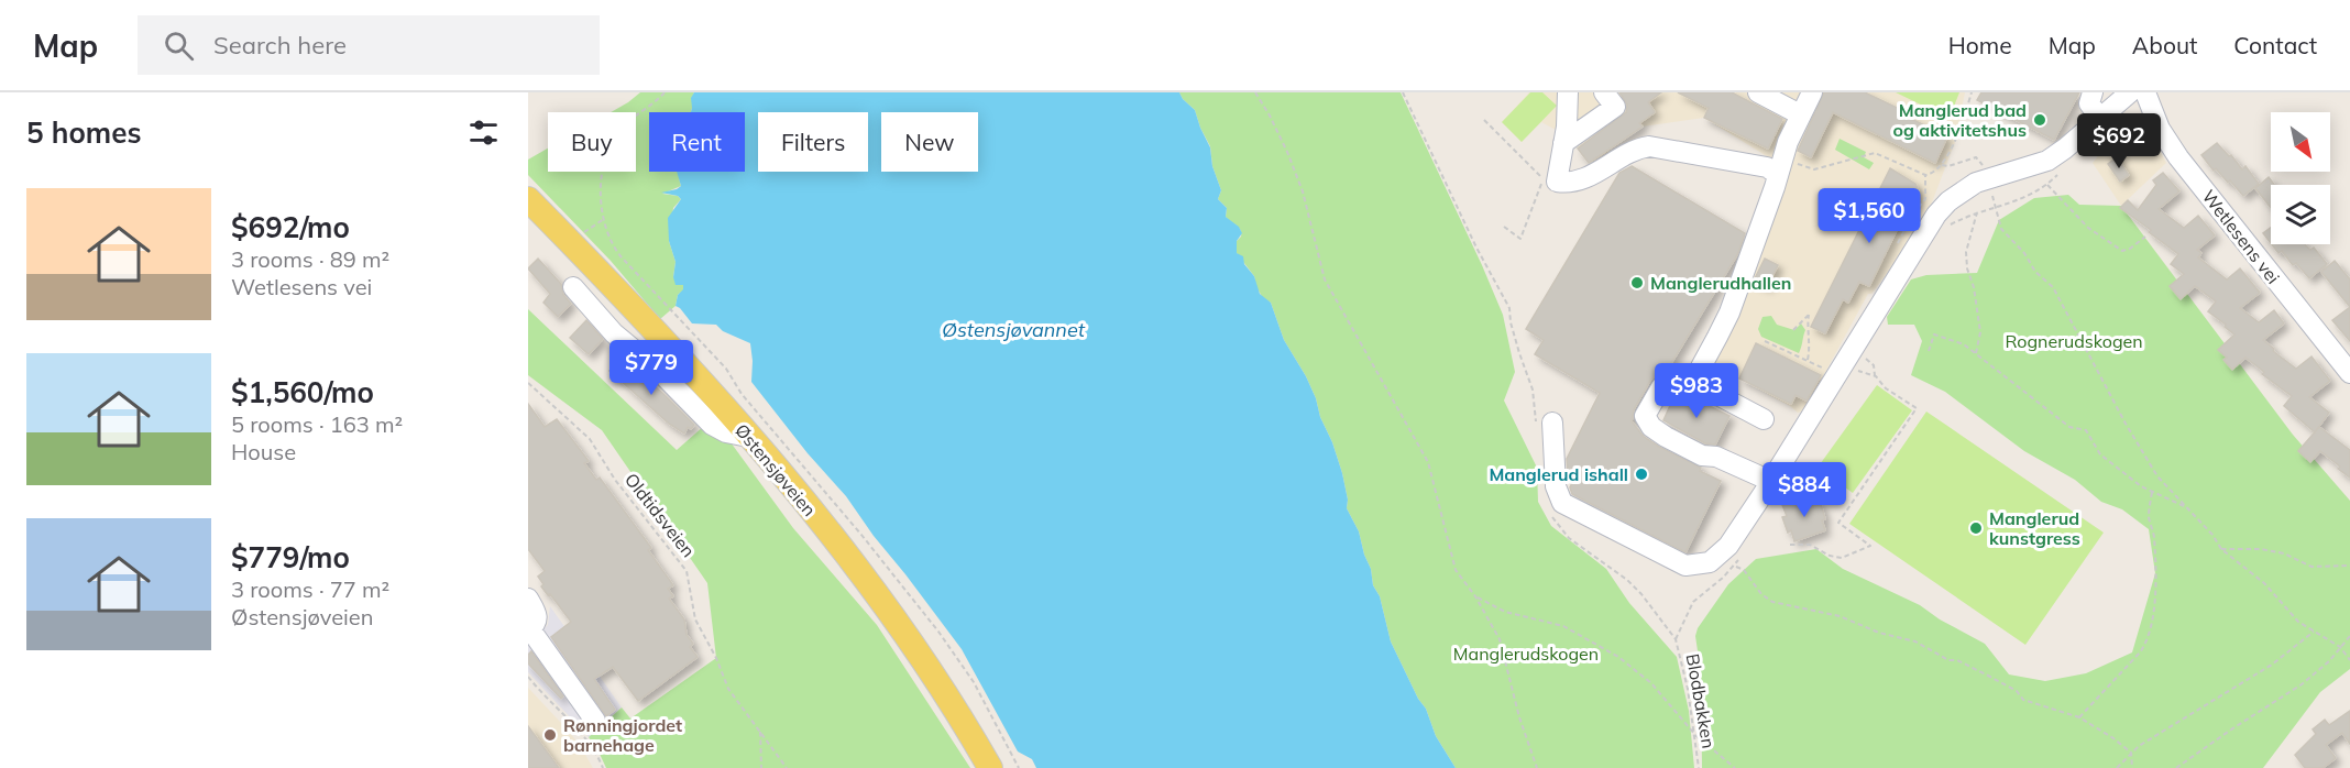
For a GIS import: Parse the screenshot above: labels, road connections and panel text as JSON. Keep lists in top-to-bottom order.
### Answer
{
  "streets": {
    "main road": ["Østensjøveien"],
    "street": ["Wetlesens vei"],
    "path": ["Oldtidsveien", "Blodbakken"]
  },
  "water": ["Østensjøvannet"],
  "parks": ["Rognerudskogen", "Manglerudskogen"],
  "places": [
    "Manglerud bad og aktivitetshus",
    "Manglerudhallen",
    "Manglerud ishall",
    "Manglerud kunstgress",
    "Rønningjordet barnehage"
  ],
  "north": "bottom right",
  "page": {
    "header": "Map",
    "search": "Search here",
    "nav": [
      "Home",
      "Map",
      "About",
      "Contact"
    ],
    "heading": "5 homes",
    "chip": [
      "Buy",
      "Rent",
      "Filters",
      "New"
    ],
    "price": [
      "$692",
      "$1,560",
      "$779",
      "$983",
      "$884"
    ],
    "list": [
      {
        "name": "$692/mo",
        "note": "3 rooms · 89 m² · Wetlesens vei"
      },
      {
        "name": "$1,560/mo",
        "note": "5 rooms · 163 m² · House"
      },
      {
        "name": "$779/mo",
        "note": "3 rooms · 77 m² · Østensjøveien"
      }
    ]
  }
}
